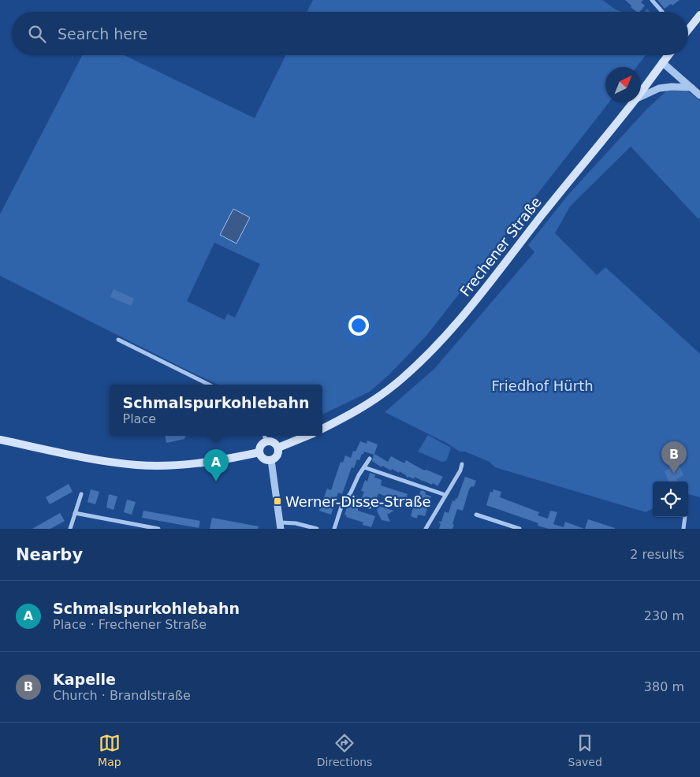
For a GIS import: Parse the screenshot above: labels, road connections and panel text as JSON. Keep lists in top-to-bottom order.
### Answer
{
  "streets": {
    "main road": ["Frechener Straße"]
  },
  "parks": ["Friedhof Hürth"],
  "places": {
    "transit": ["Werner-Disse-Straße"]
  },
  "north": "top right",
  "page": {
    "search": "Search here",
    "popup": ["Schmalspurkohlebahn", "Place"],
    "pins": ["B", "A"],
    "heading": ["Nearby", "2 results"],
    "list": [
      {
        "mark": "A",
        "name": "Schmalspurkohlebahn",
        "note": "Place · Frechener Straße",
        "value": "230 m"
      },
      {
        "mark": "B",
        "name": "Kapelle",
        "note": "Church · Brandlstraße",
        "value": "380 m"
      }
    ],
    "nav": ["Map", "Directions", "Saved"]
  }
}
